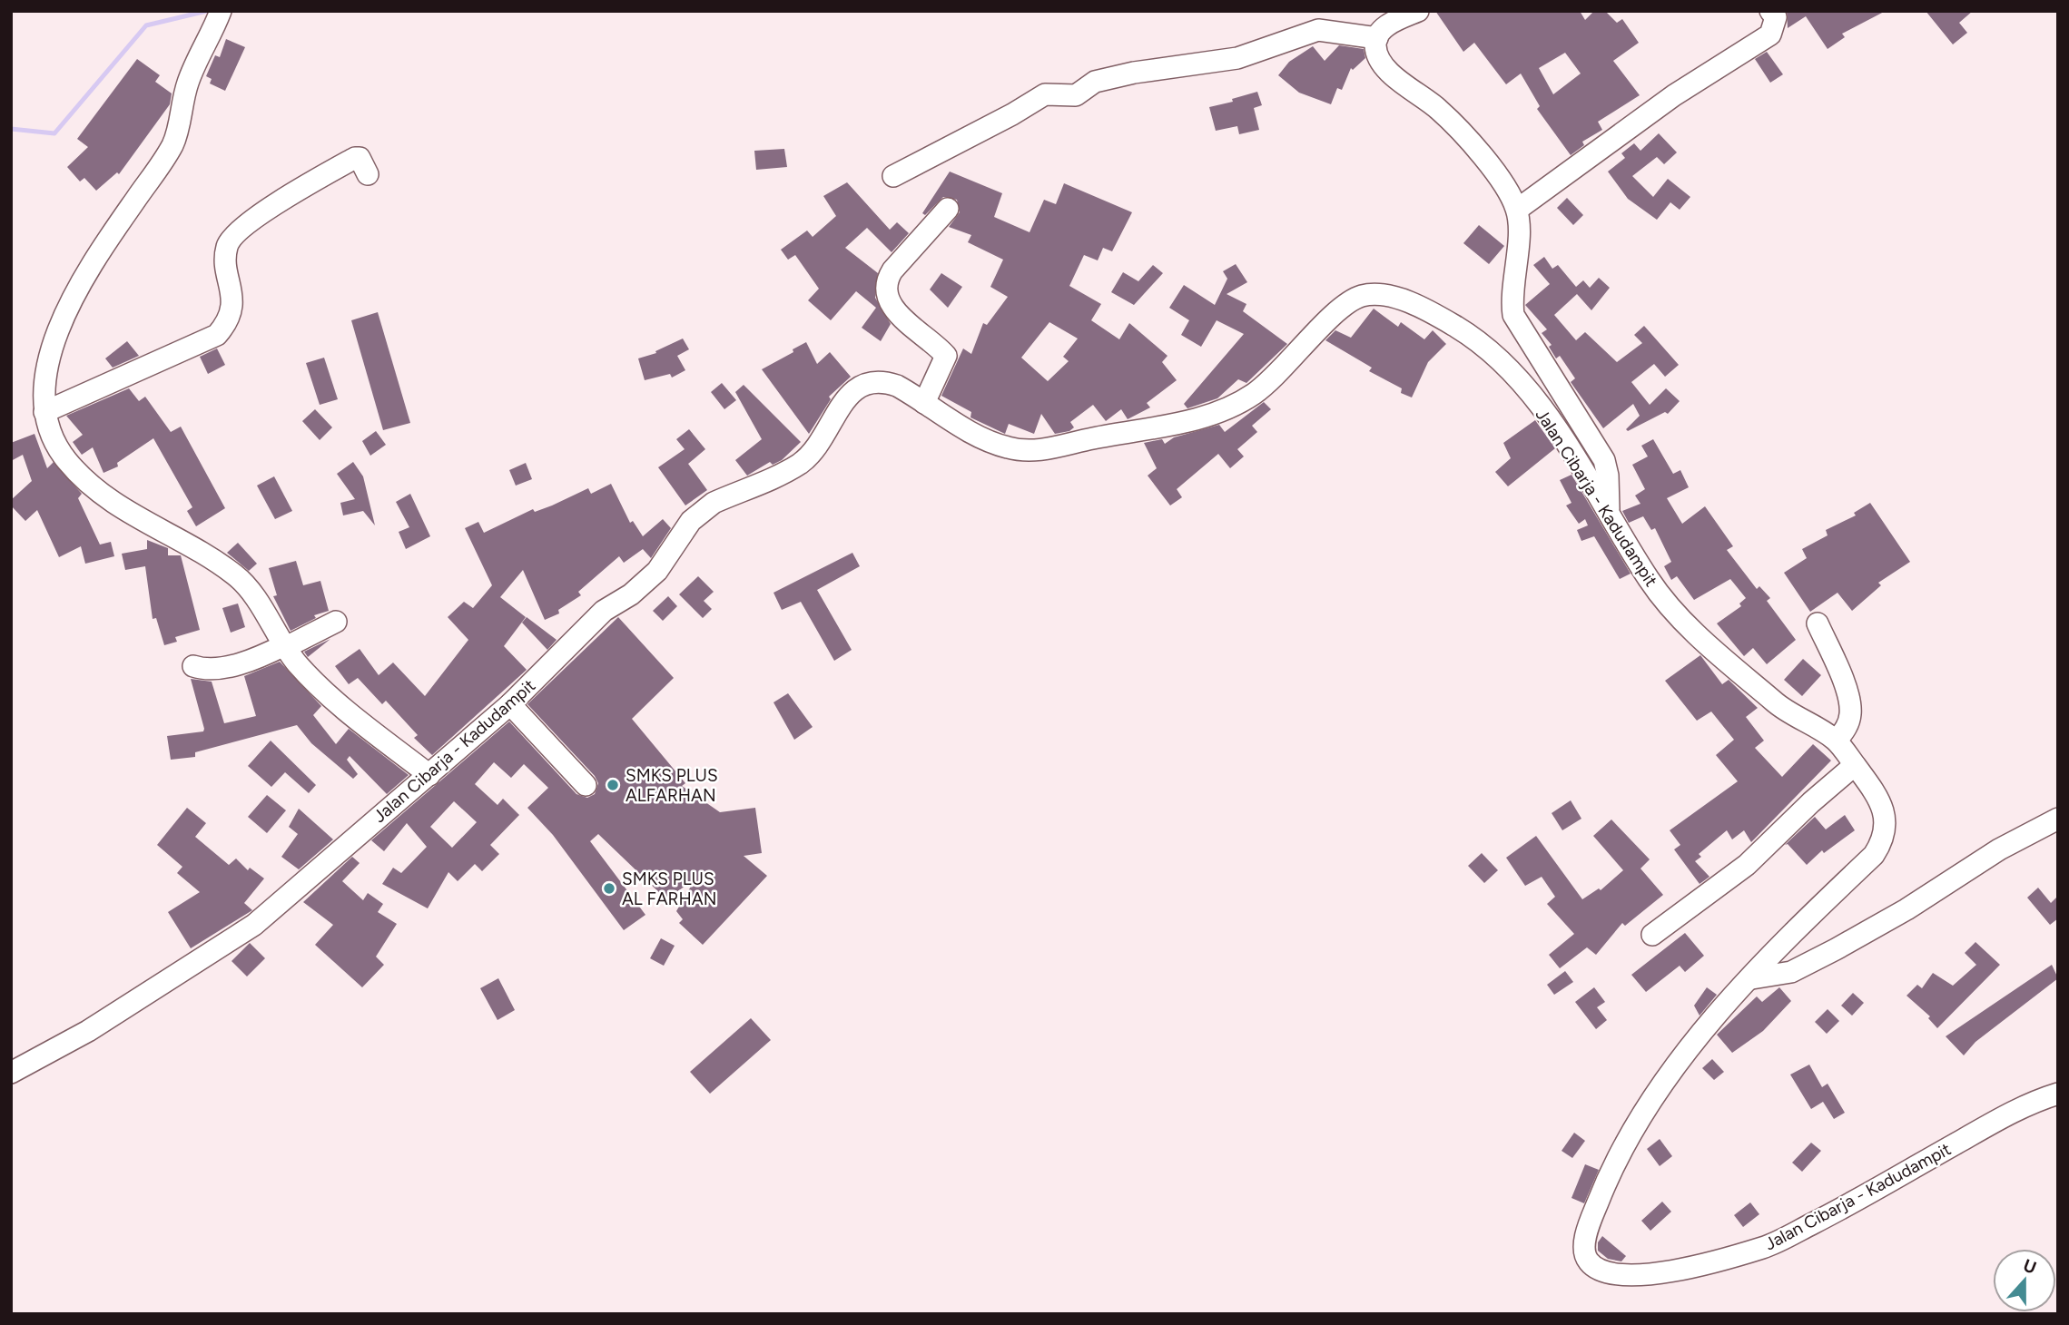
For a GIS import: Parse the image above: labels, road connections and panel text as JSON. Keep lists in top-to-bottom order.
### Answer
{
  "streets": {
    "street": ["Jalan Cibarja - Kadudampit"]
  },
  "places": ["SMKS PLUS ALFARHAN", "SMKS PLUS AL FARHAN"],
  "north": "top"
}
